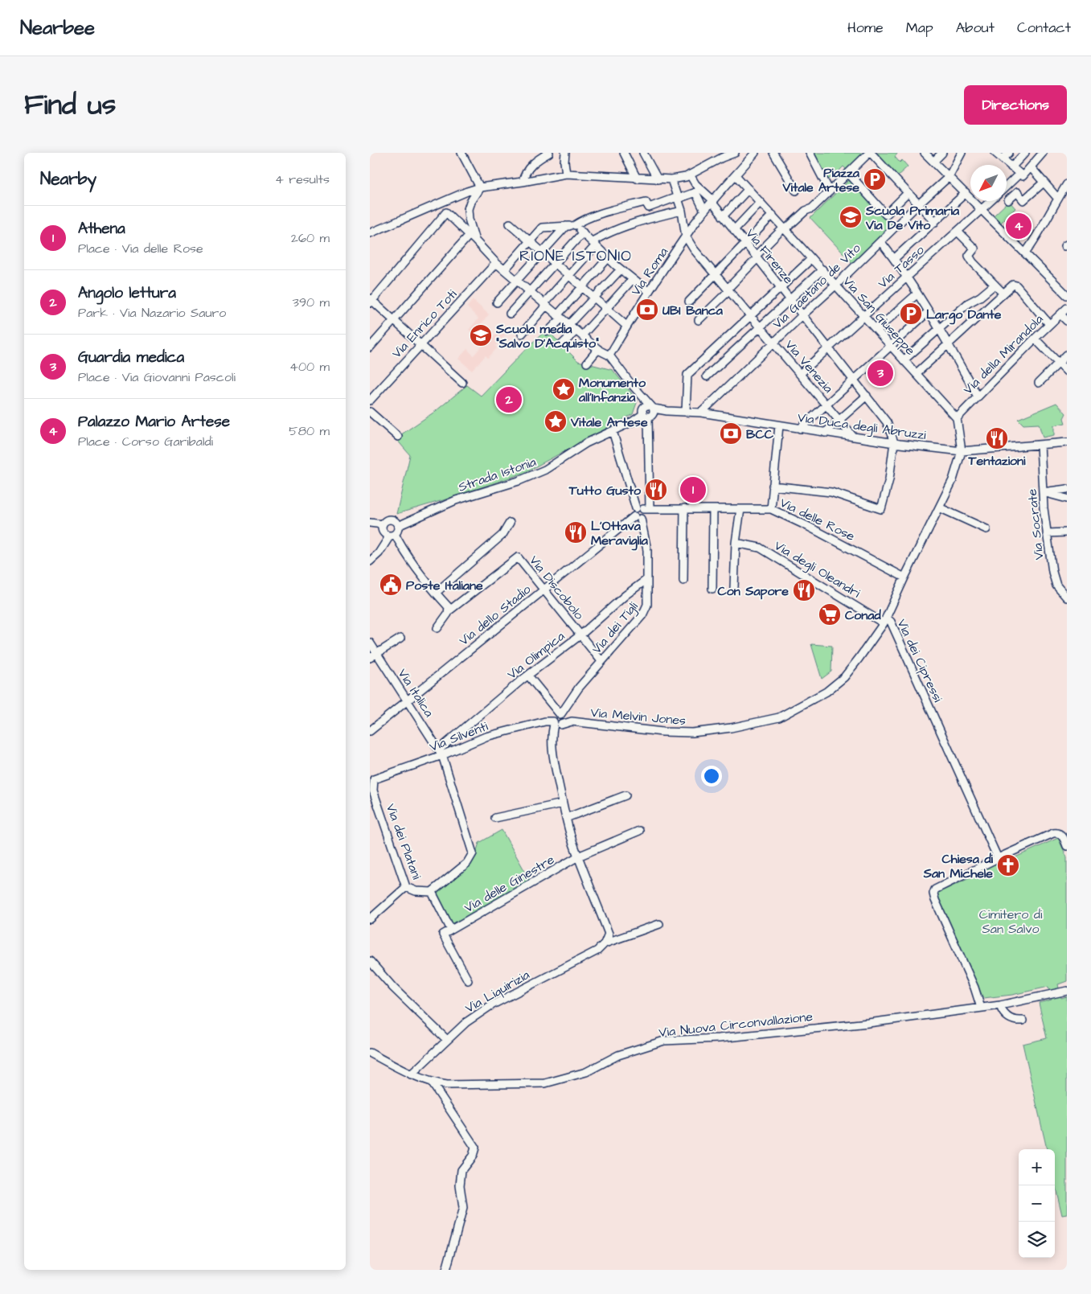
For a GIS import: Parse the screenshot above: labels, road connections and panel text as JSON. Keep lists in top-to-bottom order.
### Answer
{
  "streets": {
    "street": [
      "Via Firenze",
      "Via Tasso",
      "Via Roma",
      "Via Gaetano de Vito",
      "Via San Giuseppe",
      "Via Enrico Toti",
      "Via della Mirandola",
      "Via Venezia",
      "Via Duca degli Abruzzi",
      "Strada Istonia",
      "Via delle Rose",
      "Via Socrate",
      "Via degli Oleandri",
      "Via Discobolo",
      "Via dello Stadio",
      "Via dei Tigli",
      "Via Olimpica",
      "Via dei Cipressi",
      "Via Italica",
      "Via Melvin Jones",
      "Via Silventi",
      "Via dei Platani",
      "Via delle Ginestre",
      "Via Liquirizia",
      "Via Nuova Circonvallazione"
    ]
  },
  "crossings": [
    ["Via Firenze", "Via Tasso"],
    ["Via Firenze", "Via Roma"],
    ["Via Firenze", "Via Gaetano de Vito"],
    ["Via Firenze", "Via Duca degli Abruzzi"],
    ["Via Tasso", "Via San Giuseppe"],
    ["Via Tasso", "Via Venezia"],
    ["Via Roma", "Via San Giuseppe"],
    ["Via Roma", "Via Venezia"],
    ["Via Gaetano de Vito", "Via San Giuseppe"],
    ["Via Gaetano de Vito", "Via Venezia"],
    ["Via Gaetano de Vito", "Via Duca degli Abruzzi"],
    ["Via San Giuseppe", "Via della Mirandola"],
    ["Via Venezia", "Via Duca degli Abruzzi"],
    ["Via Duca degli Abruzzi", "Strada Istonia"],
    ["Via Duca degli Abruzzi", "Via Socrate"],
    ["Via Duca degli Abruzzi", "Via dei Cipressi"],
    ["Via delle Rose", "Via dei Cipressi"],
    ["Via degli Oleandri", "Via dei Cipressi"],
    ["Via degli Oleandri", "Via Melvin Jones"],
    ["Via Discobolo", "Via dello Stadio"],
    ["Via Discobolo", "Via dei Tigli"],
    ["Via Discobolo", "Via Olimpica"],
    ["Via dello Stadio", "Via dei Tigli"],
    ["Via dello Stadio", "Via Italica"],
    ["Via dei Tigli", "Via Olimpica"],
    ["Via Olimpica", "Via Italica"],
    ["Via Olimpica", "Via Silventi"],
    ["Via dei Cipressi", "Via Melvin Jones"],
    ["Via Italica", "Via Silventi"],
    ["Via Italica", "Via dei Platani"],
    ["Via Melvin Jones", "Via Silventi"],
    ["Via Silventi", "Via dei Platani"],
    ["Via Liquirizia", "Via Nuova Circonvallazione"]
  ],
  "districts": ["RIONE ISTONIO"],
  "parks": ["Cimitero di San Salvo"],
  "places": {
    "parking": ["Piazza Vitale Artese", "Largo Dante"],
    "school or university": ["Scuola Primaria Via De Vito", "Scuola media \"Salvo D'Acquisto\""],
    "bank": ["UBI Banca", "BCC"],
    "place": ["Monumento all'Infanzia", "Vitale Artese"],
    "restaurant": [
      "Tentazioni",
      "Tutto Gusto",
      "L'Ottava Meraviglia",
      "Con Sapore"
    ],
    "public building": ["Poste Italiane"],
    "supermarket": ["Conad"],
    "church": ["Chiesa di San Michele"]
  },
  "north": "bottom left",
  "page": {
    "header": "Nearbee",
    "nav": [
      "Home",
      "Map",
      "About",
      "Contact"
    ],
    "title": "Find us",
    "buttons": "Directions",
    "heading": ["Nearby", "4 results"],
    "list": [
      {
        "mark": "1",
        "name": "Athena",
        "note": "Place · Via delle Rose",
        "value": "260 m"
      },
      {
        "mark": "2",
        "name": "Angolo lettura",
        "note": "Park · Via Nazario Sauro",
        "value": "390 m"
      },
      {
        "mark": "3",
        "name": "Guardia medica",
        "note": "Place · Via Giovanni Pascoli",
        "value": "400 m"
      },
      {
        "mark": "4",
        "name": "Palazzo Mario Artese",
        "note": "Place · Corso Garibaldi",
        "value": "580 m"
      }
    ],
    "pins": [
      "4",
      "3",
      "2",
      "1"
    ],
    "map_buttons": ["+", "−"]
  }
}
